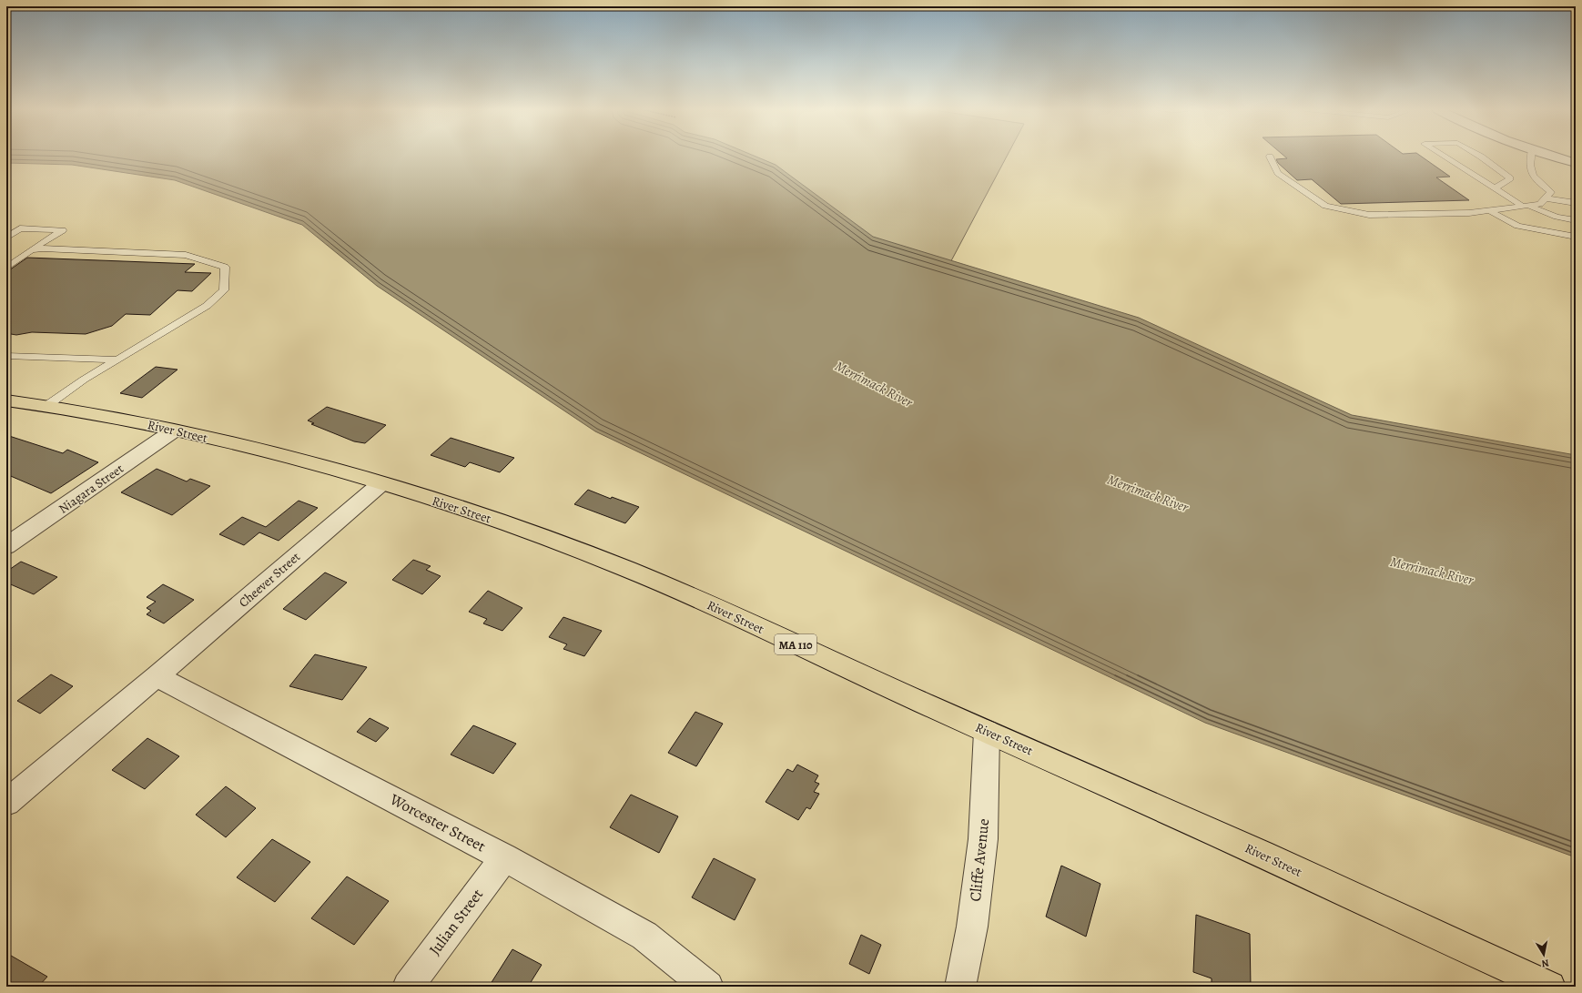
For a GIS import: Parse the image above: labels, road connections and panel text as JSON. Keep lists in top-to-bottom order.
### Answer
{
  "streets": {
    "main road": ["River Street", "MA 110"],
    "street": [
      "Niagara Street",
      "Cheever Street",
      "Worcester Street",
      "Cliffe Avenue",
      "Julian Street"
    ]
  },
  "crossings": [
    ["River Street", "Niagara Street"],
    ["River Street", "Cheever Street"],
    ["River Street", "Cliffe Avenue"],
    ["Cheever Street", "Worcester Street"],
    ["Worcester Street", "Julian Street"]
  ],
  "water": ["Merrimack River"],
  "north": "bottom"
}
